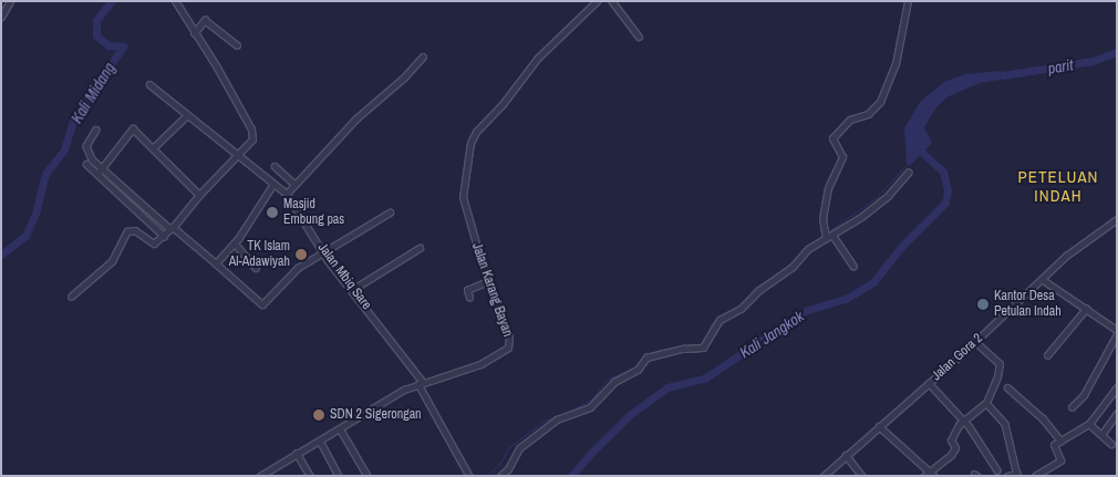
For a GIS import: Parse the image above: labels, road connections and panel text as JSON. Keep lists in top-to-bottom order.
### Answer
{
  "streets": {
    "street": ["Jalan Mbiq Sare", "Jalan Karang Bayan", "Jalan Gora 2"]
  },
  "crossings": [
    ["Jalan Mbiq Sare", "Jalan Karang Bayan"]
  ],
  "districts": ["PETELUAN INDAH"],
  "water": ["parit", "Kali Midang", "Kali Jangkok"],
  "places": [
    "Masjid Embung pas",
    "TK Islam Al-Adawiyah",
    "Kantor Desa Petulan Indah",
    "SDN 2 Sigerongan"
  ]
}
